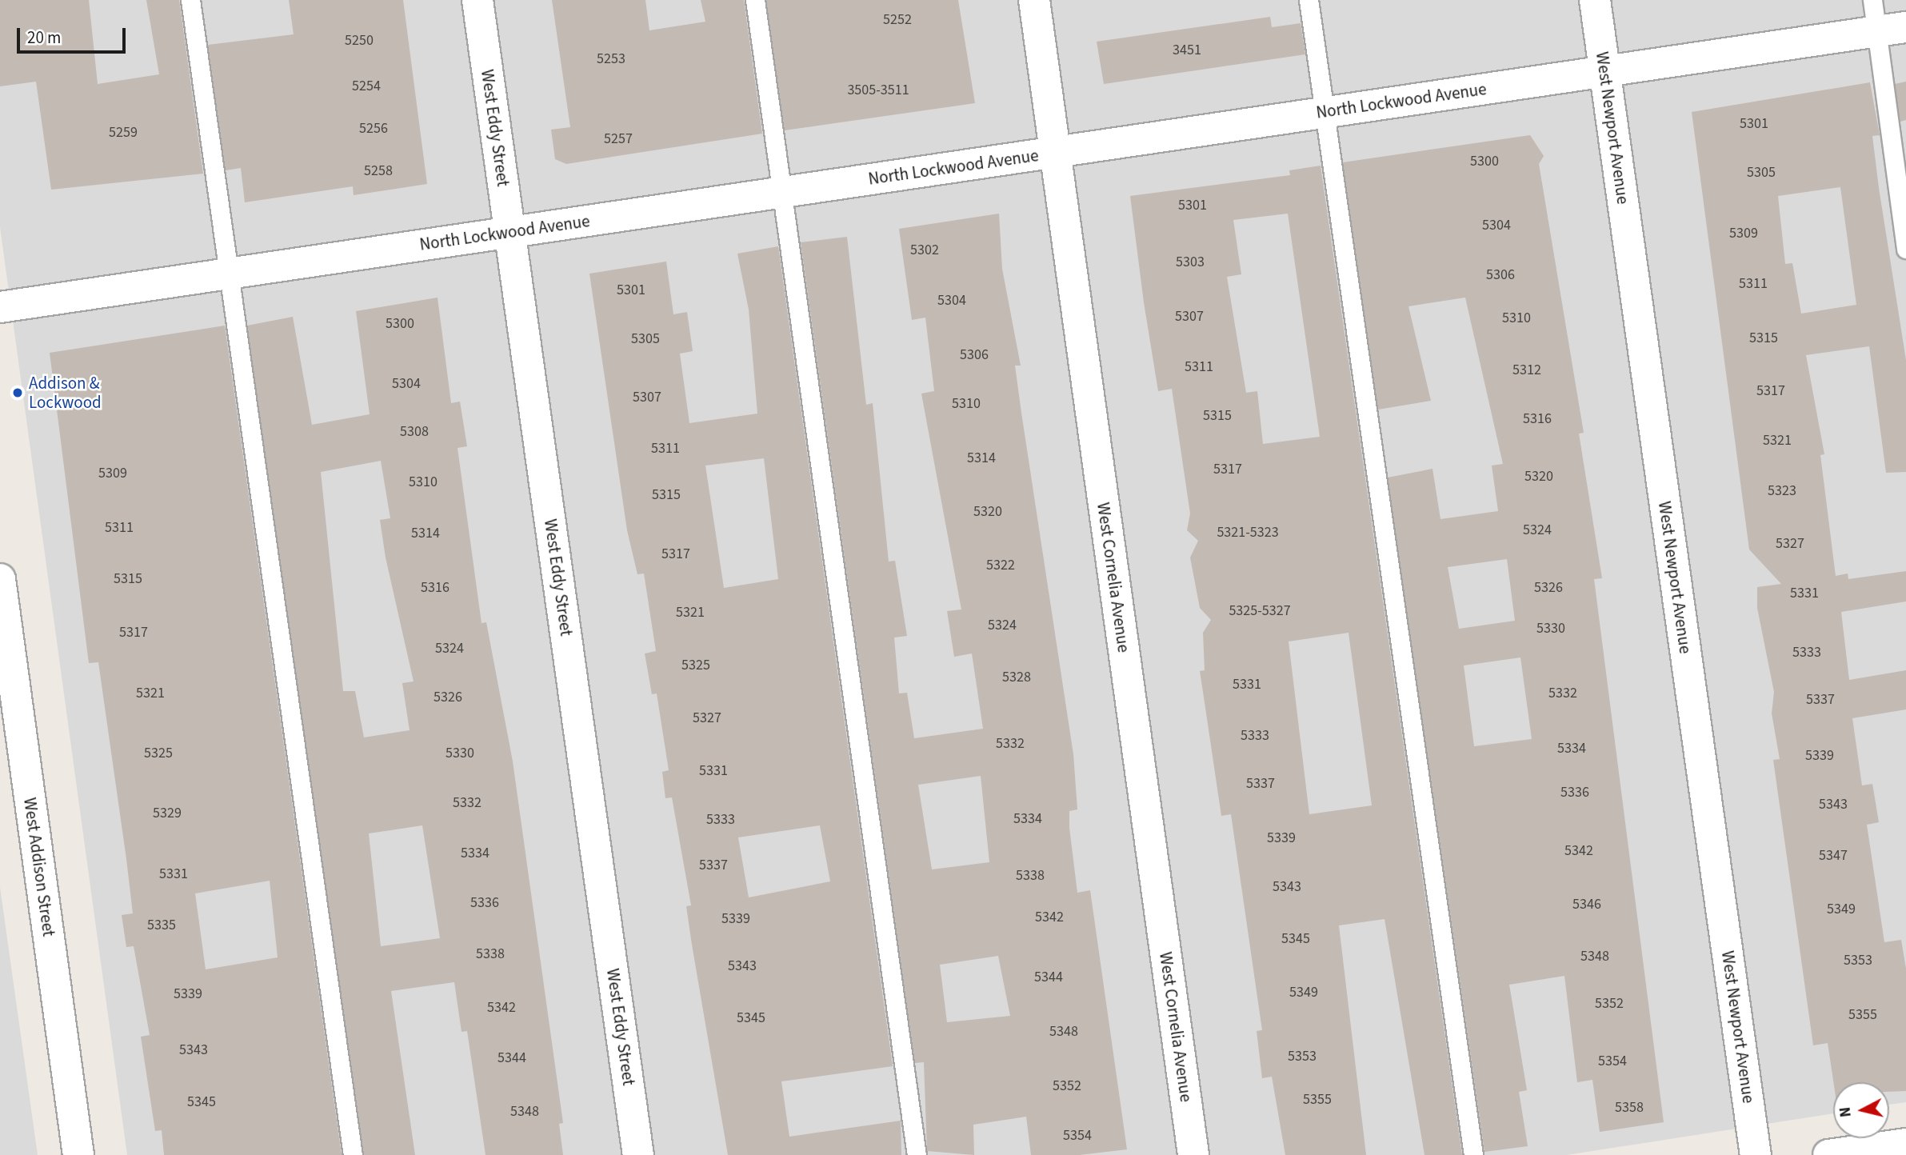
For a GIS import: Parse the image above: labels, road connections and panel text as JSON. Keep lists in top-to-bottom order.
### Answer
{
  "streets": {
    "street": [
      "North Lockwood Avenue",
      "West Eddy Street",
      "West Newport Avenue",
      "West Cornelia Avenue",
      "West Addison Street"
    ]
  },
  "crossings": [
    ["North Lockwood Avenue", "West Eddy Street"],
    ["North Lockwood Avenue", "West Newport Avenue"],
    ["North Lockwood Avenue", "West Cornelia Avenue"]
  ],
  "places": ["Addison & Lockwood"],
  "house_numbers": [
    "5252",
    "5250",
    "3451",
    "5253",
    "5254",
    "3505-3511",
    "5301",
    "5256",
    "5259",
    "5257",
    "5300",
    "5258",
    "5305",
    "5301",
    "5304",
    "5309",
    "5302",
    "5303",
    "5306",
    "5311",
    "5301",
    "5304",
    "5307",
    "5310",
    "5300",
    "5315",
    "5305",
    "5306",
    "5311",
    "5312",
    "5304",
    "5317",
    "5307",
    "5310",
    "5315",
    "5316",
    "5308",
    "5321",
    "5311",
    "5314",
    "5317",
    "5309",
    "5320",
    "5310",
    "5323",
    "5315",
    "5320",
    "5311",
    "5324",
    "5321-5323",
    "5314",
    "5327",
    "5317",
    "5322",
    "5315",
    "5316",
    "5326",
    "5331",
    "5325-5327",
    "5321",
    "5324",
    "5330",
    "5317",
    "5324",
    "5333",
    "5325",
    "5328",
    "5331",
    "5321",
    "5332",
    "5326",
    "5337",
    "5327",
    "5333",
    "5332",
    "5334",
    "5325",
    "5330",
    "5339",
    "5331",
    "5337",
    "5336",
    "5332",
    "5343",
    "5329",
    "5334",
    "5333",
    "5339",
    "5342",
    "5334",
    "5347",
    "5337",
    "5331",
    "5338",
    "5343",
    "5336",
    "5346",
    "5349",
    "5342",
    "5339",
    "5335",
    "5345",
    "5338",
    "5348",
    "5353",
    "5343",
    "5344",
    "5349",
    "5339",
    "5352",
    "5342",
    "5355",
    "5345",
    "5348",
    "5343",
    "5353",
    "5344",
    "5354",
    "5352",
    "5355",
    "5345",
    "5358",
    "5348",
    "5354"
  ],
  "scale_bar": "20 m",
  "north": "left"
}
